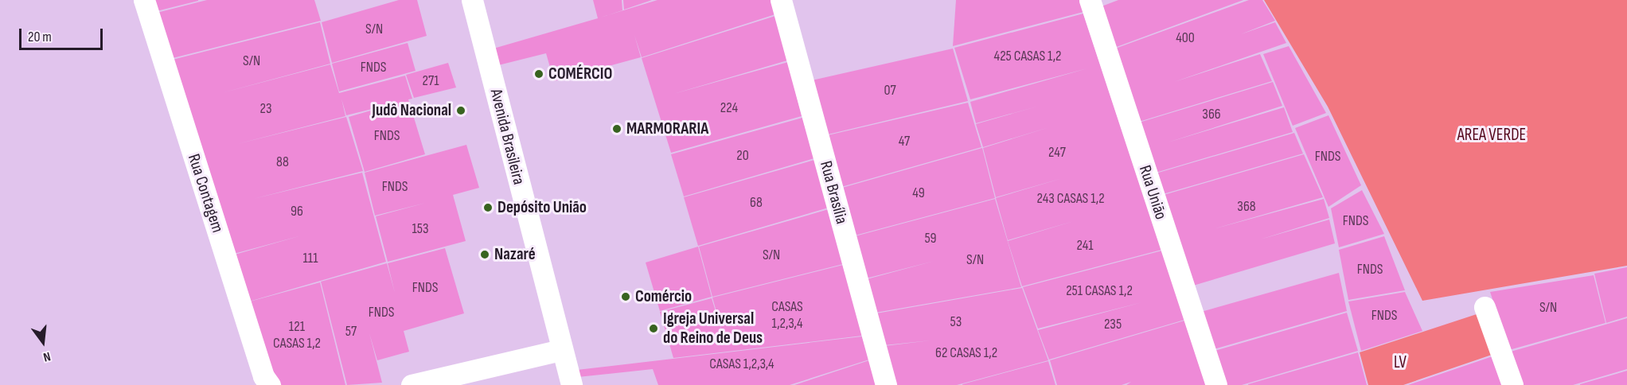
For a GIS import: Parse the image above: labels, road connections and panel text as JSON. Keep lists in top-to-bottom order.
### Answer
{
  "streets": {
    "street": [
      "Avenida Brasileira",
      "Rua Brasília",
      "Rua União",
      "Rua Contagem"
    ]
  },
  "parks": ["AREA VERDE", "LV"],
  "places": [
    "COMÉRCIO",
    "Judô Nacional",
    "MARMORARIA",
    "Depósito União",
    "Nazaré",
    "Comércio",
    "Igreja Universal do Reino de Deus"
  ],
  "house_numbers": [
    "S/N",
    "400",
    "425 CASAS 1,2",
    "S/N",
    "FNDS",
    "271",
    "07",
    "224",
    "23",
    "366",
    "FNDS",
    "47",
    "247",
    "20",
    "FNDS",
    "88",
    "FNDS",
    "49",
    "243 CASAS 1,2",
    "68",
    "368",
    "96",
    "FNDS",
    "153",
    "59",
    "241",
    "S/N",
    "111",
    "S/N",
    "FNDS",
    "FNDS",
    "251 CASAS 1,2",
    "CASAS 1,2,3,4",
    "S/N",
    "FNDS",
    "FNDS",
    "53",
    "235",
    "121 CASAS 1,2",
    "57",
    "62 CASAS 1,2",
    "CASAS 1,2,3,4"
  ],
  "scale_bar": "20 m",
  "north": "bottom"
}
